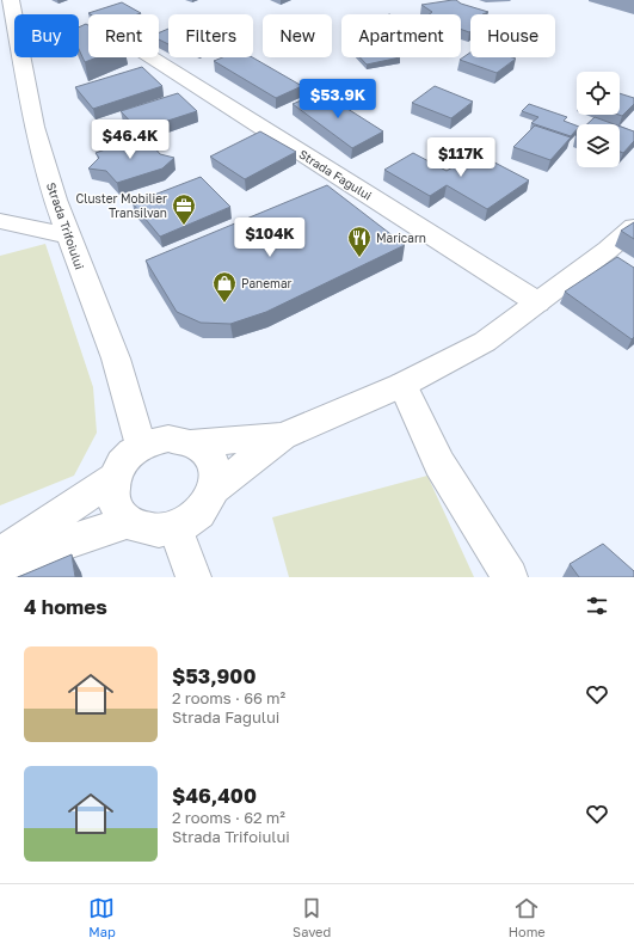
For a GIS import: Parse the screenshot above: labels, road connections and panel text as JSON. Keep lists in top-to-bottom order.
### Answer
{
  "streets": {
    "main road": ["Strada Fagului", "Strada Trifoiului"]
  },
  "places": {
    "office": ["Cluster Mobilier Transilvan"],
    "restaurant": ["Maricarn"],
    "shop": ["Panemar"]
  },
  "page": {
    "chip": [
      "Buy",
      "Rent",
      "Filters",
      "New",
      "Apartment",
      "House"
    ],
    "price": [
      "$53.9K",
      "$46.4K",
      "$117K",
      "$104K"
    ],
    "heading": "4 homes",
    "list": [
      {
        "name": "$53,900",
        "note": "2 rooms · 66 m² · Strada Fagului"
      },
      {
        "name": "$46,400",
        "note": "2 rooms · 62 m² · Strada Trifoiului"
      }
    ],
    "tabs": ["Map", "Saved", "Home"]
  }
}
